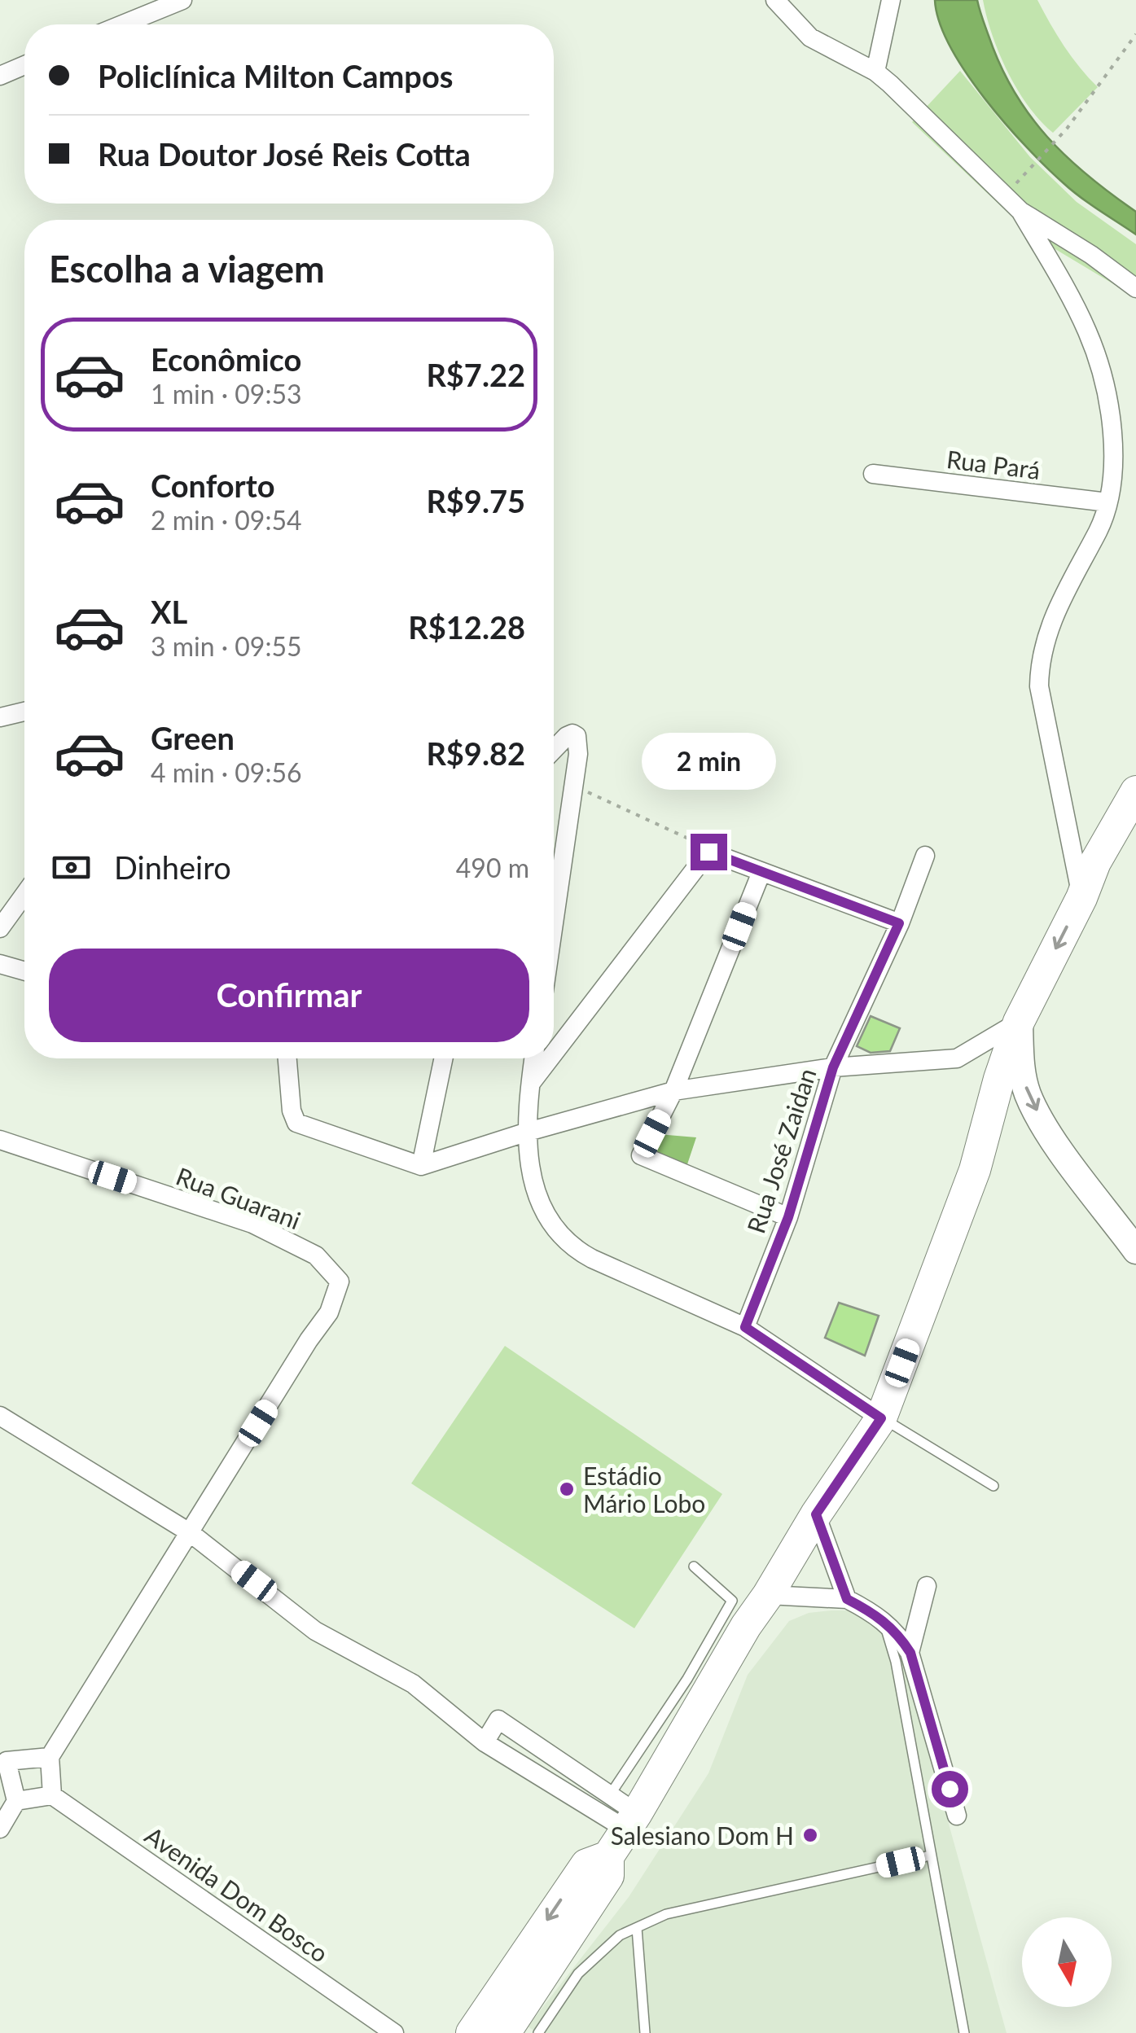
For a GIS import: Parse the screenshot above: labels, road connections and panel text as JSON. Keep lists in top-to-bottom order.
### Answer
{
  "streets": {
    "street": [
      "Rua Pará",
      "Rua José Zaidan",
      "Rua Guarani",
      "Avenida Dom Bosco"
    ]
  },
  "places": ["Estádio Mário Lobo", "Salesiano Dom H"],
  "north": "bottom",
  "page": {
    "banner": ["Policlínica Milton Campos", "Rua Doutor José Reis Cotta"],
    "heading": "Escolha a viagem",
    "list": [
      {
        "name": "Econômico",
        "note": "1 min · 09:53",
        "value": "R$7.22"
      },
      {
        "name": "Conforto",
        "note": "2 min · 09:54",
        "value": "R$9.75"
      },
      {
        "name": "XL",
        "note": "3 min · 09:55",
        "value": "R$12.28"
      },
      {
        "name": "Green",
        "note": "4 min · 09:56",
        "value": "R$9.82"
      }
    ],
    "bubble": "2 min",
    "pay": ["Dinheiro", "490 m"],
    "buttons": "Confirmar"
  }
}
